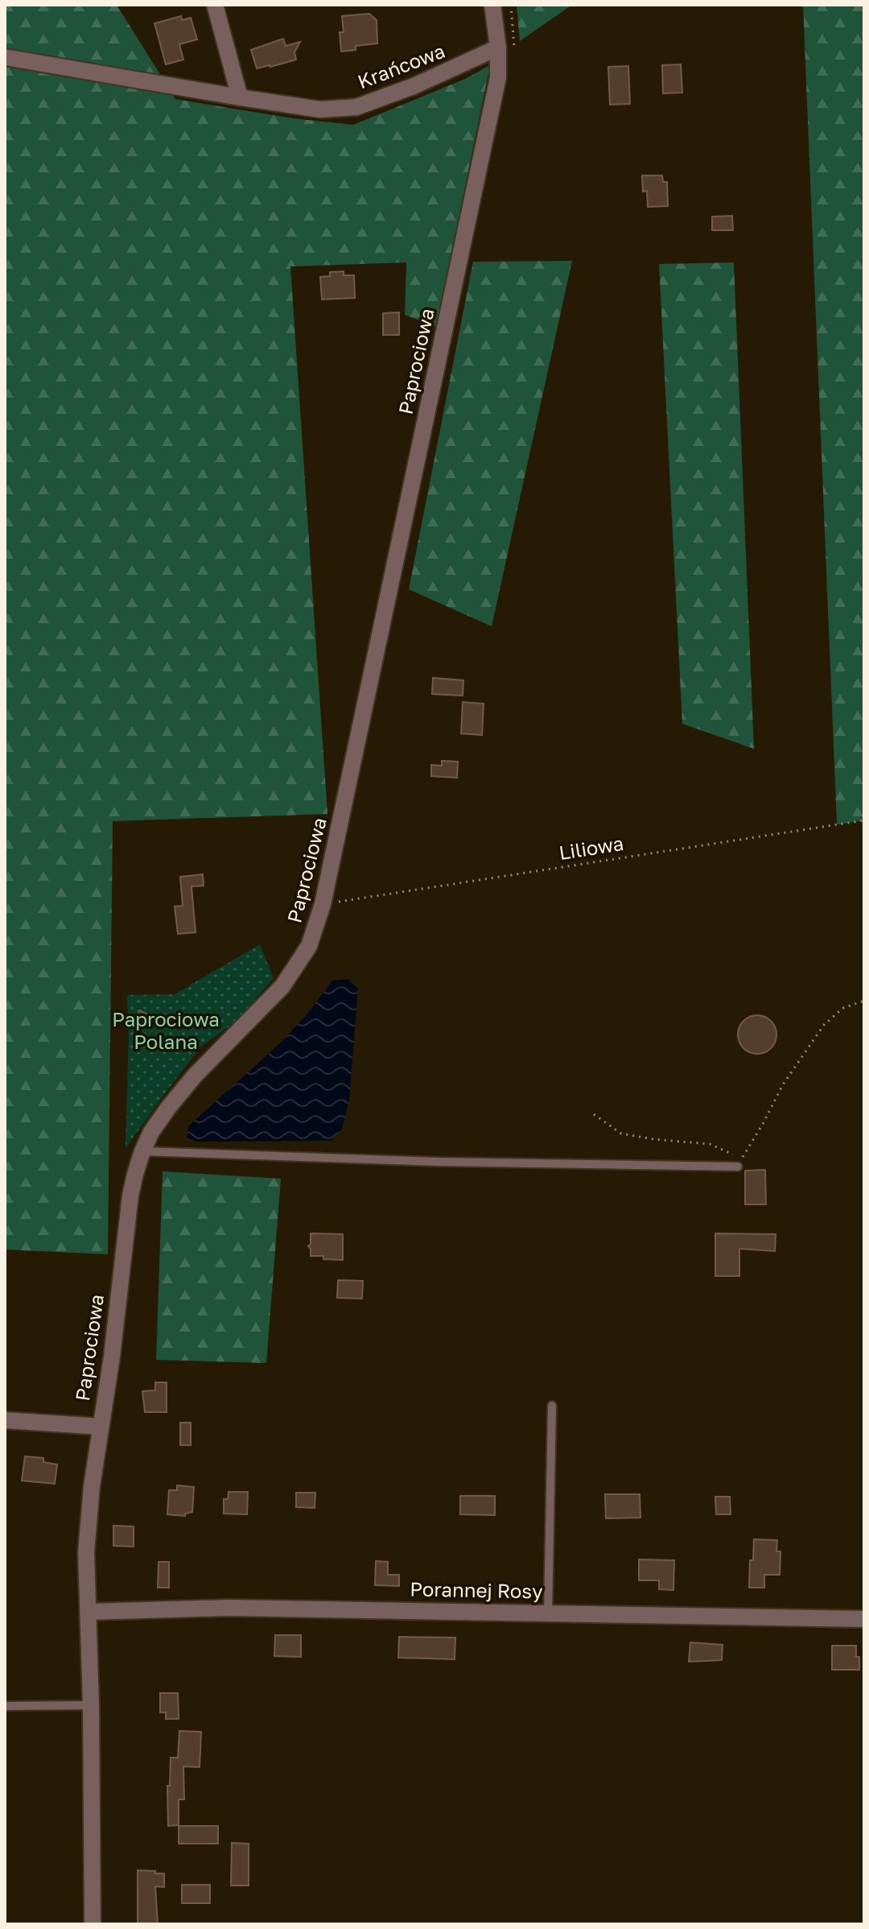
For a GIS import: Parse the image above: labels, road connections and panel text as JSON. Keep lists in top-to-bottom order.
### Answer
{
  "streets": {
    "street": ["Krańcowa", "Paprociowa", "Porannej Rosy"],
    "path": ["Liliowa"]
  },
  "crossings": [
    ["Krańcowa", "Paprociowa"],
    ["Paprociowa", "Liliowa"],
    ["Paprociowa", "Porannej Rosy"]
  ],
  "parks": ["Paprociowa Polana"]
}
